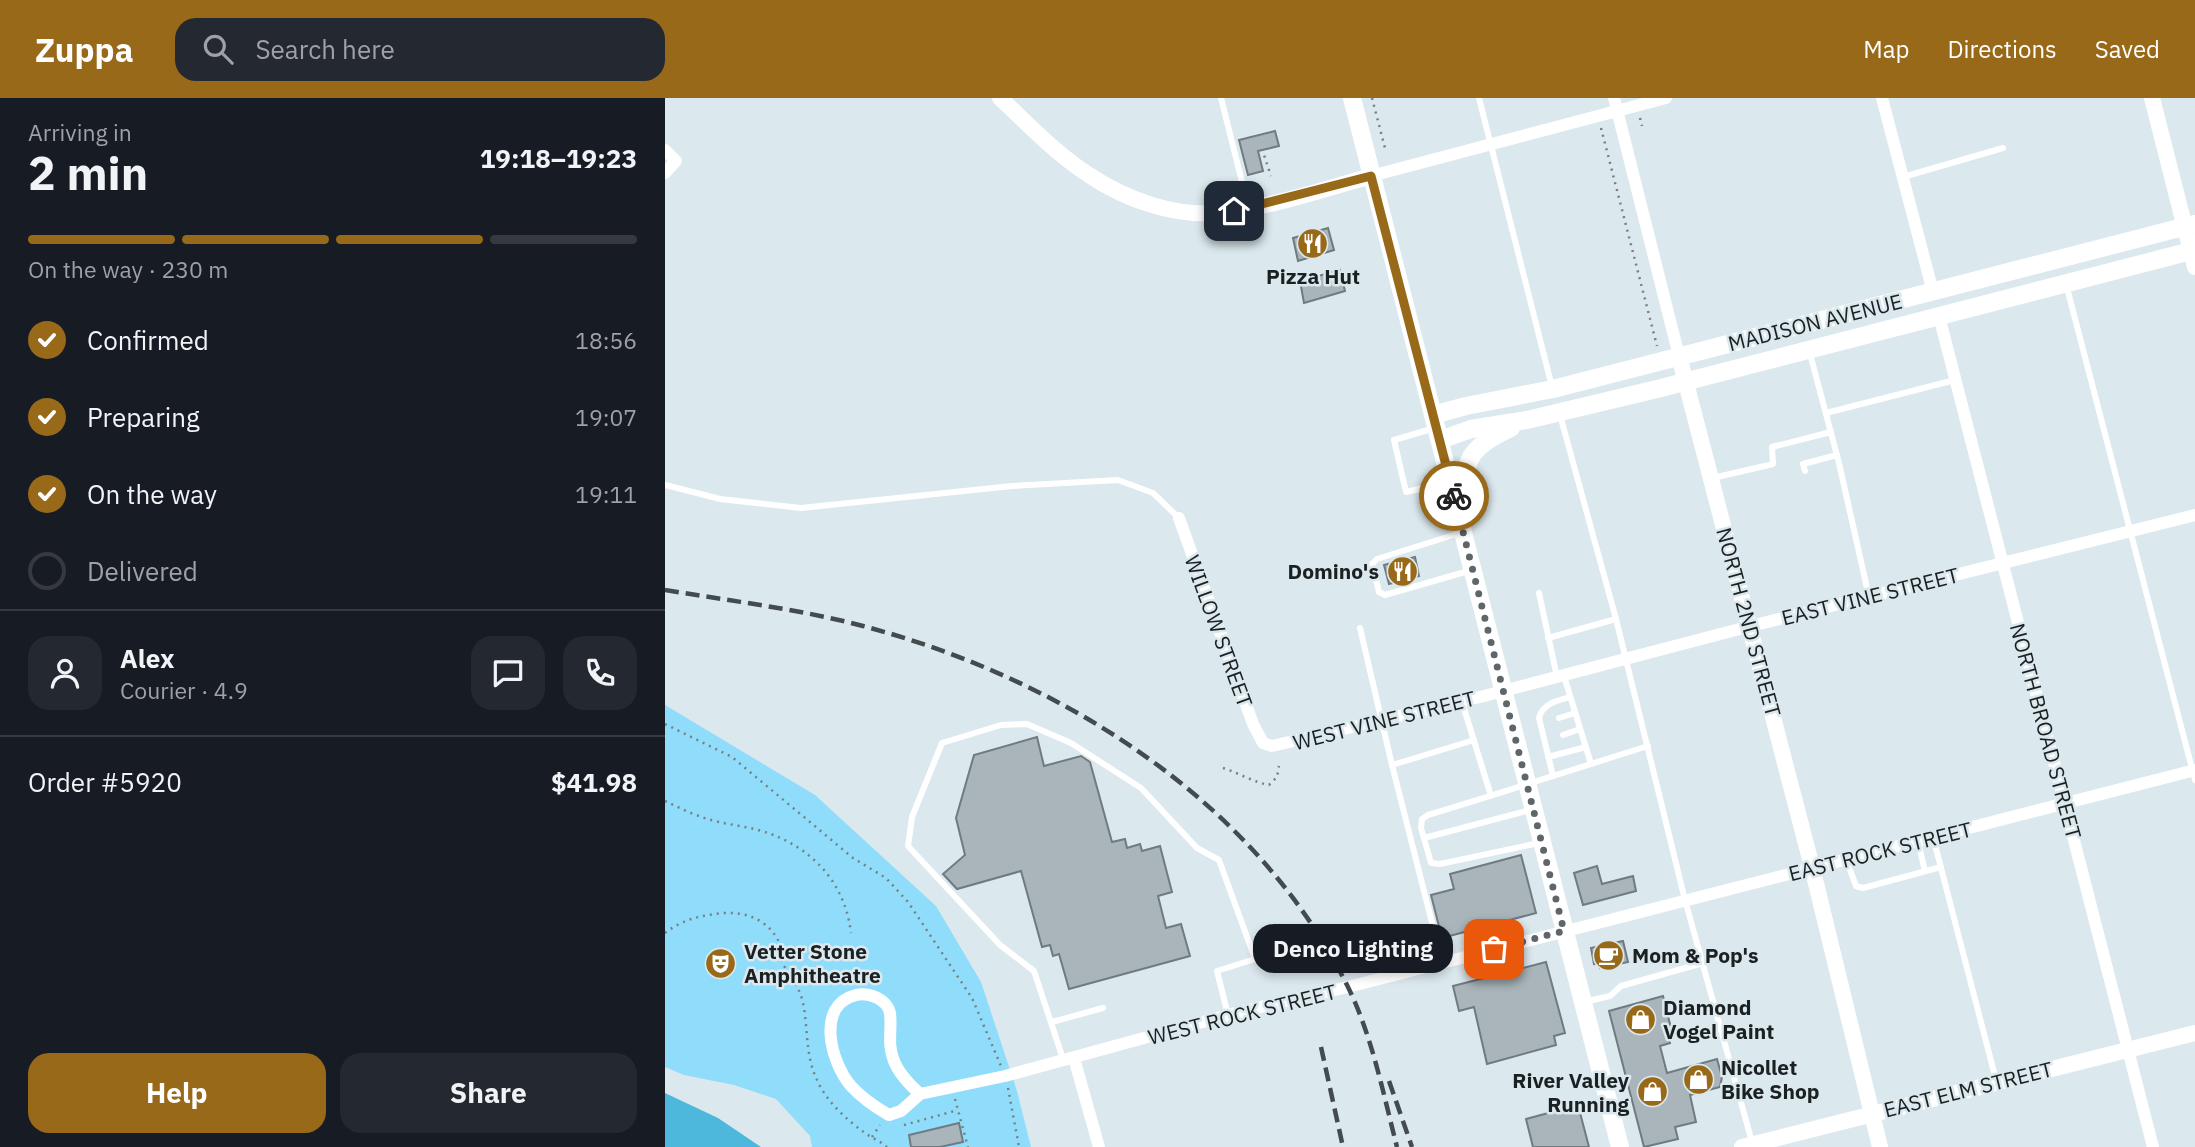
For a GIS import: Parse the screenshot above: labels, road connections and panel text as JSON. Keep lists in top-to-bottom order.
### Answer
{
  "streets": {
    "main road": ["MADISON AVENUE"],
    "street": [
      "EAST VINE STREET",
      "NORTH 2ND STREET",
      "WILLOW STREET",
      "WEST VINE STREET",
      "NORTH BROAD STREET",
      "EAST ROCK STREET",
      "WEST ROCK STREET",
      "EAST ELM STREET"
    ]
  },
  "crossings": [
    ["MADISON AVENUE", "NORTH 2ND STREET"],
    ["MADISON AVENUE", "NORTH BROAD STREET"],
    ["EAST VINE STREET", "NORTH 2ND STREET"],
    ["EAST VINE STREET", "WEST VINE STREET"],
    ["EAST VINE STREET", "NORTH BROAD STREET"],
    ["NORTH 2ND STREET", "EAST ROCK STREET"],
    ["NORTH 2ND STREET", "EAST ELM STREET"],
    ["WILLOW STREET", "WEST VINE STREET"],
    ["NORTH BROAD STREET", "EAST ROCK STREET"],
    ["NORTH BROAD STREET", "EAST ELM STREET"],
    ["EAST ROCK STREET", "WEST ROCK STREET"]
  ],
  "places": {
    "restaurant": ["Pizza Hut", "Domino's"],
    "other": ["Denco Lighting"],
    "cafe": ["Mom & Pop's"],
    "theatre": ["Vetter Stone Amphitheatre"],
    "shop": ["Diamond Vogel Paint", "Nicollet Bike Shop", "River Valley Running"]
  },
  "page": {
    "header": "Zuppa",
    "search": "Search here",
    "nav": ["Map", "Directions", "Saved"],
    "heading": ["2 min", "Arriving in", "19:18–19:23"],
    "panel": [
      "Alex",
      "Courier · 4.9",
      "Order #5920",
      "$41.98"
    ],
    "bar": "On the way · 230 m",
    "list": [
      ["Confirmed", "18:56"],
      ["Preparing", "19:07"],
      ["On the way", "19:11"],
      "Delivered"
    ],
    "bubble": "Denco Lighting",
    "buttons": ["Help", "Share"]
  }
}
